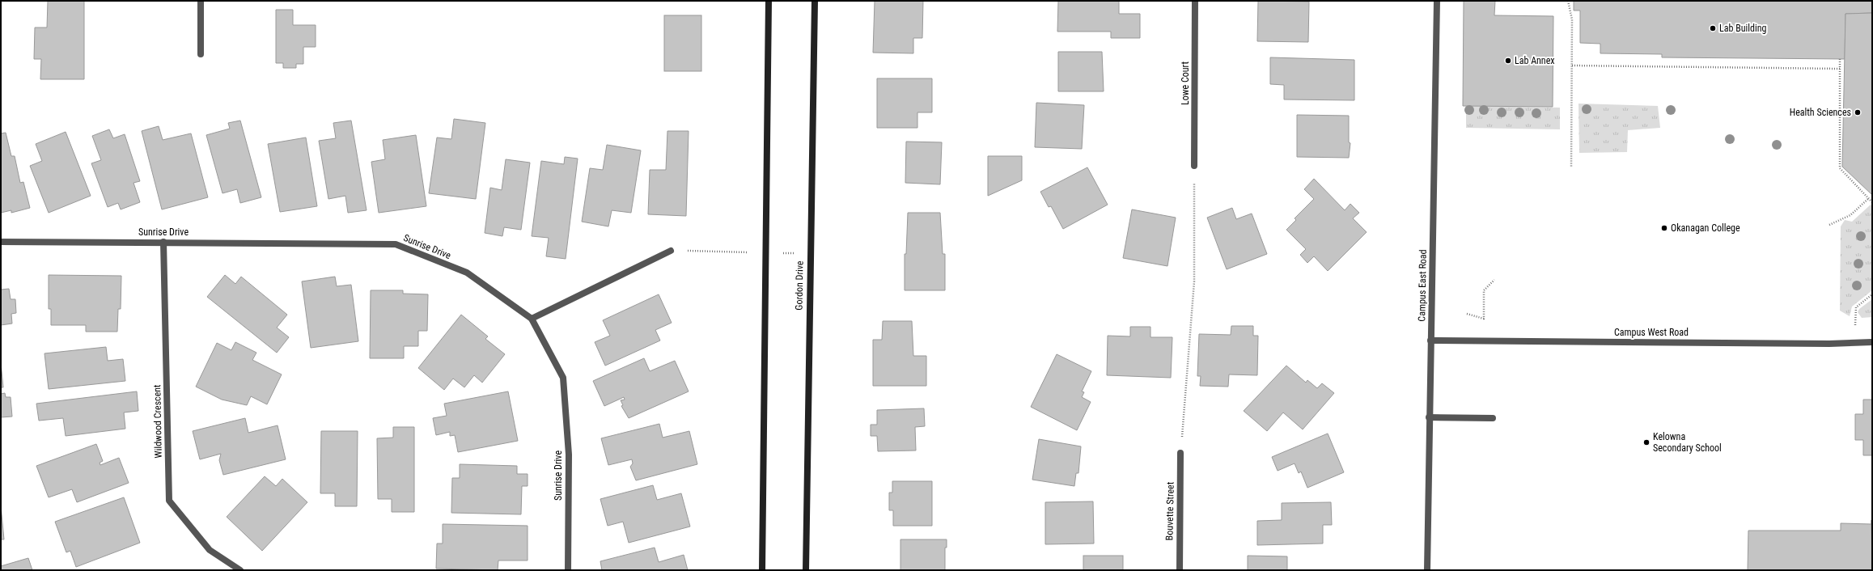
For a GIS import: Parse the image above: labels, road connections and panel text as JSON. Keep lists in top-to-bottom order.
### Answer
{
  "streets": {
    "main road": ["Gordon Drive"],
    "street": [
      "Lowe Court",
      "Sunrise Drive",
      "Campus East Road",
      "Campus West Road",
      "Wildwood Crescent",
      "Bouvette Street"
    ]
  },
  "crossings": [
    ["Sunrise Drive", "Wildwood Crescent"],
    ["Campus East Road", "Campus West Road"]
  ],
  "places": [
    "Lab Building",
    "Lab Annex",
    "Health Sciences",
    "Okanagan College",
    "Kelowna Secondary School"
  ]
}
